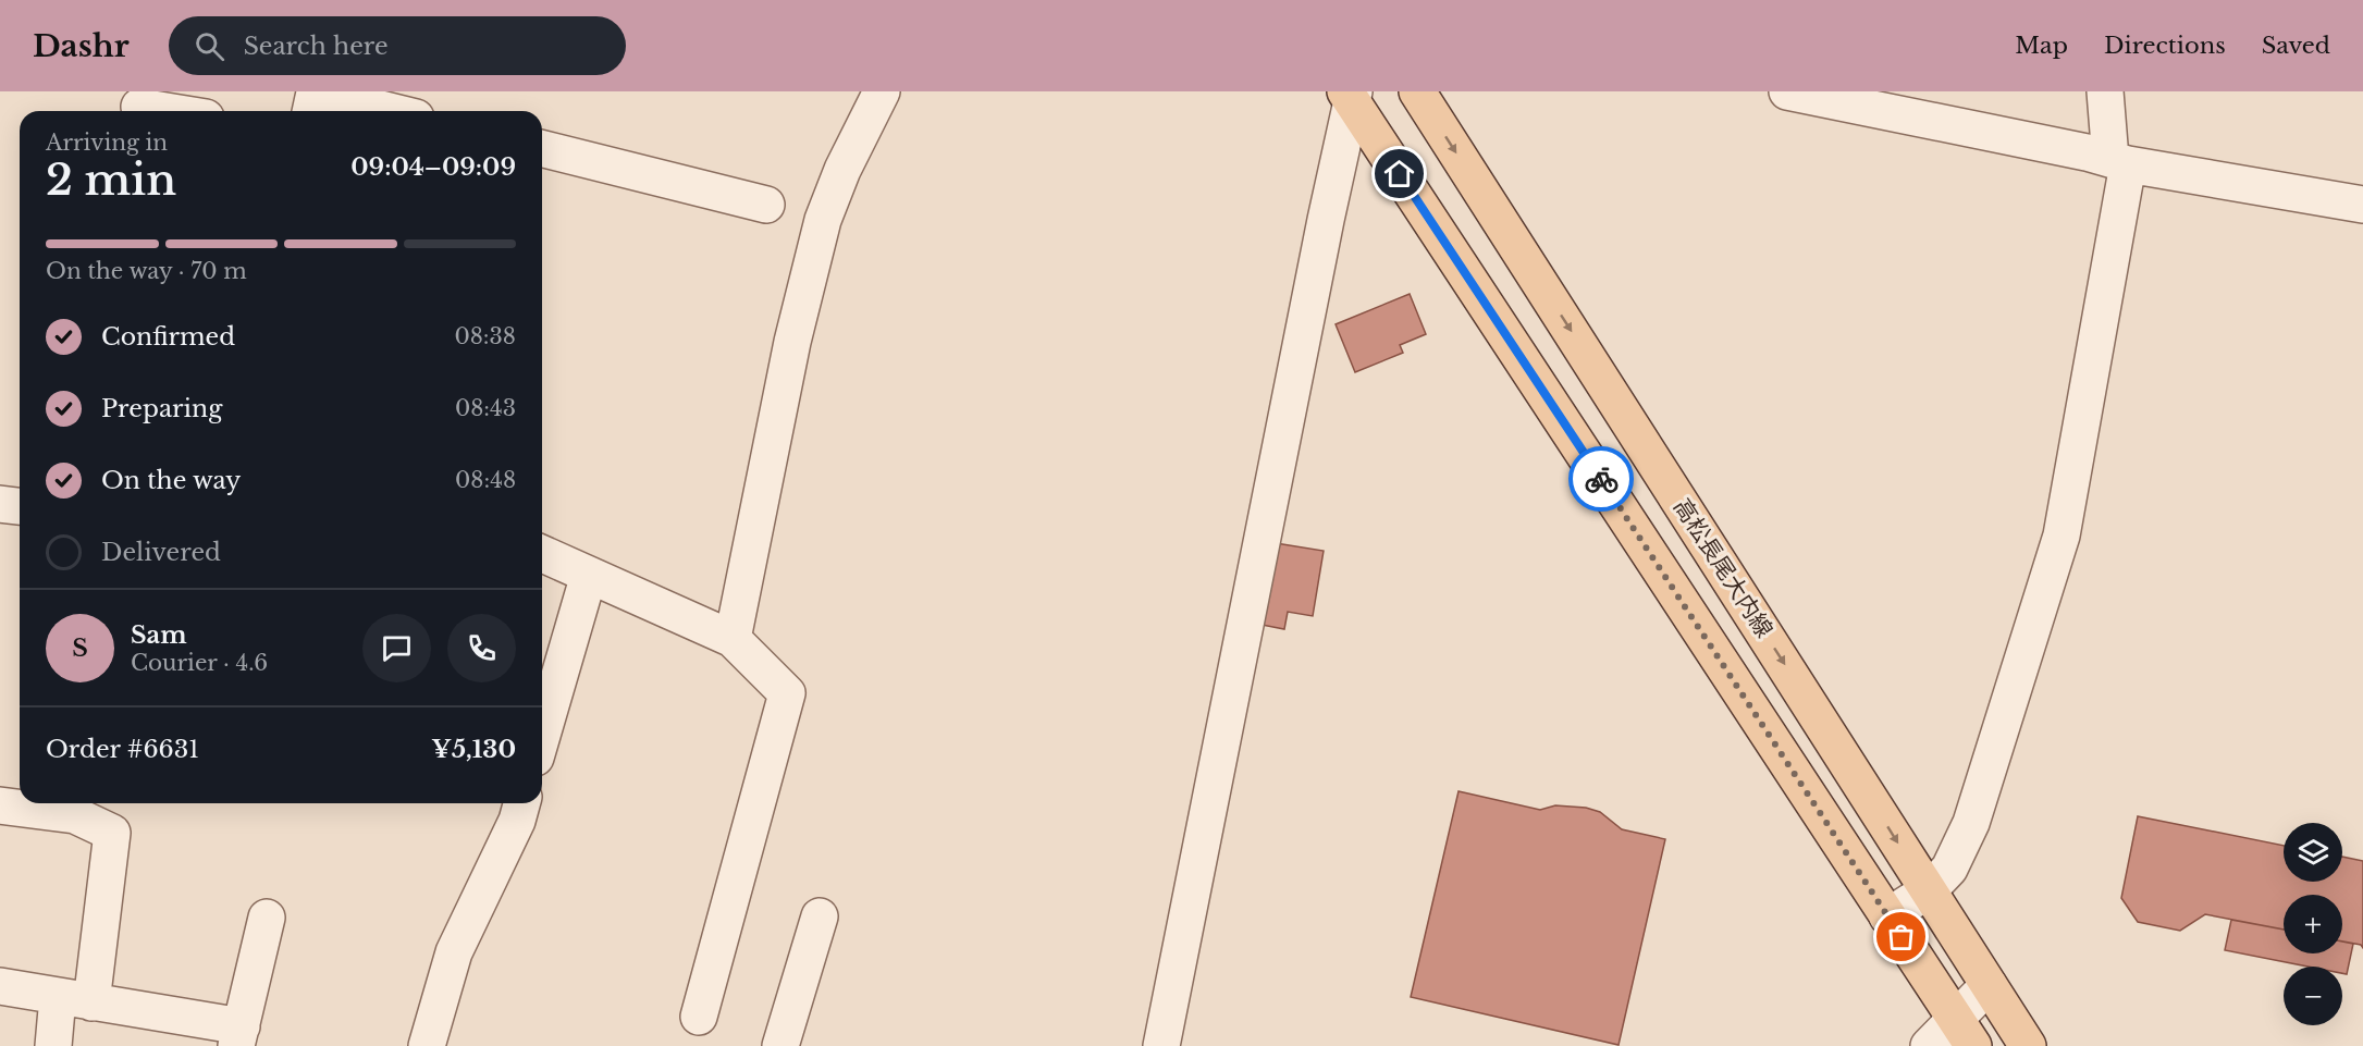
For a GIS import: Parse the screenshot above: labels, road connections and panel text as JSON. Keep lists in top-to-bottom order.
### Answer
{
  "streets": {
    "main road": ["高松長尾大内線"]
  },
  "page": {
    "header": "Dashr",
    "search": "Search here",
    "nav": ["Map", "Directions", "Saved"],
    "heading": ["2 min", "Arriving in", "09:04–09:09"],
    "panel": [
      "Sam",
      "Courier · 4.6",
      "Order #6631",
      "¥5,130"
    ],
    "bar": "On the way · 70 m",
    "list": [
      ["Confirmed", "08:38"],
      ["Preparing", "08:43"],
      ["On the way", "08:48"],
      "Delivered"
    ],
    "round": "S",
    "map_buttons": ["+", "−"]
  }
}
